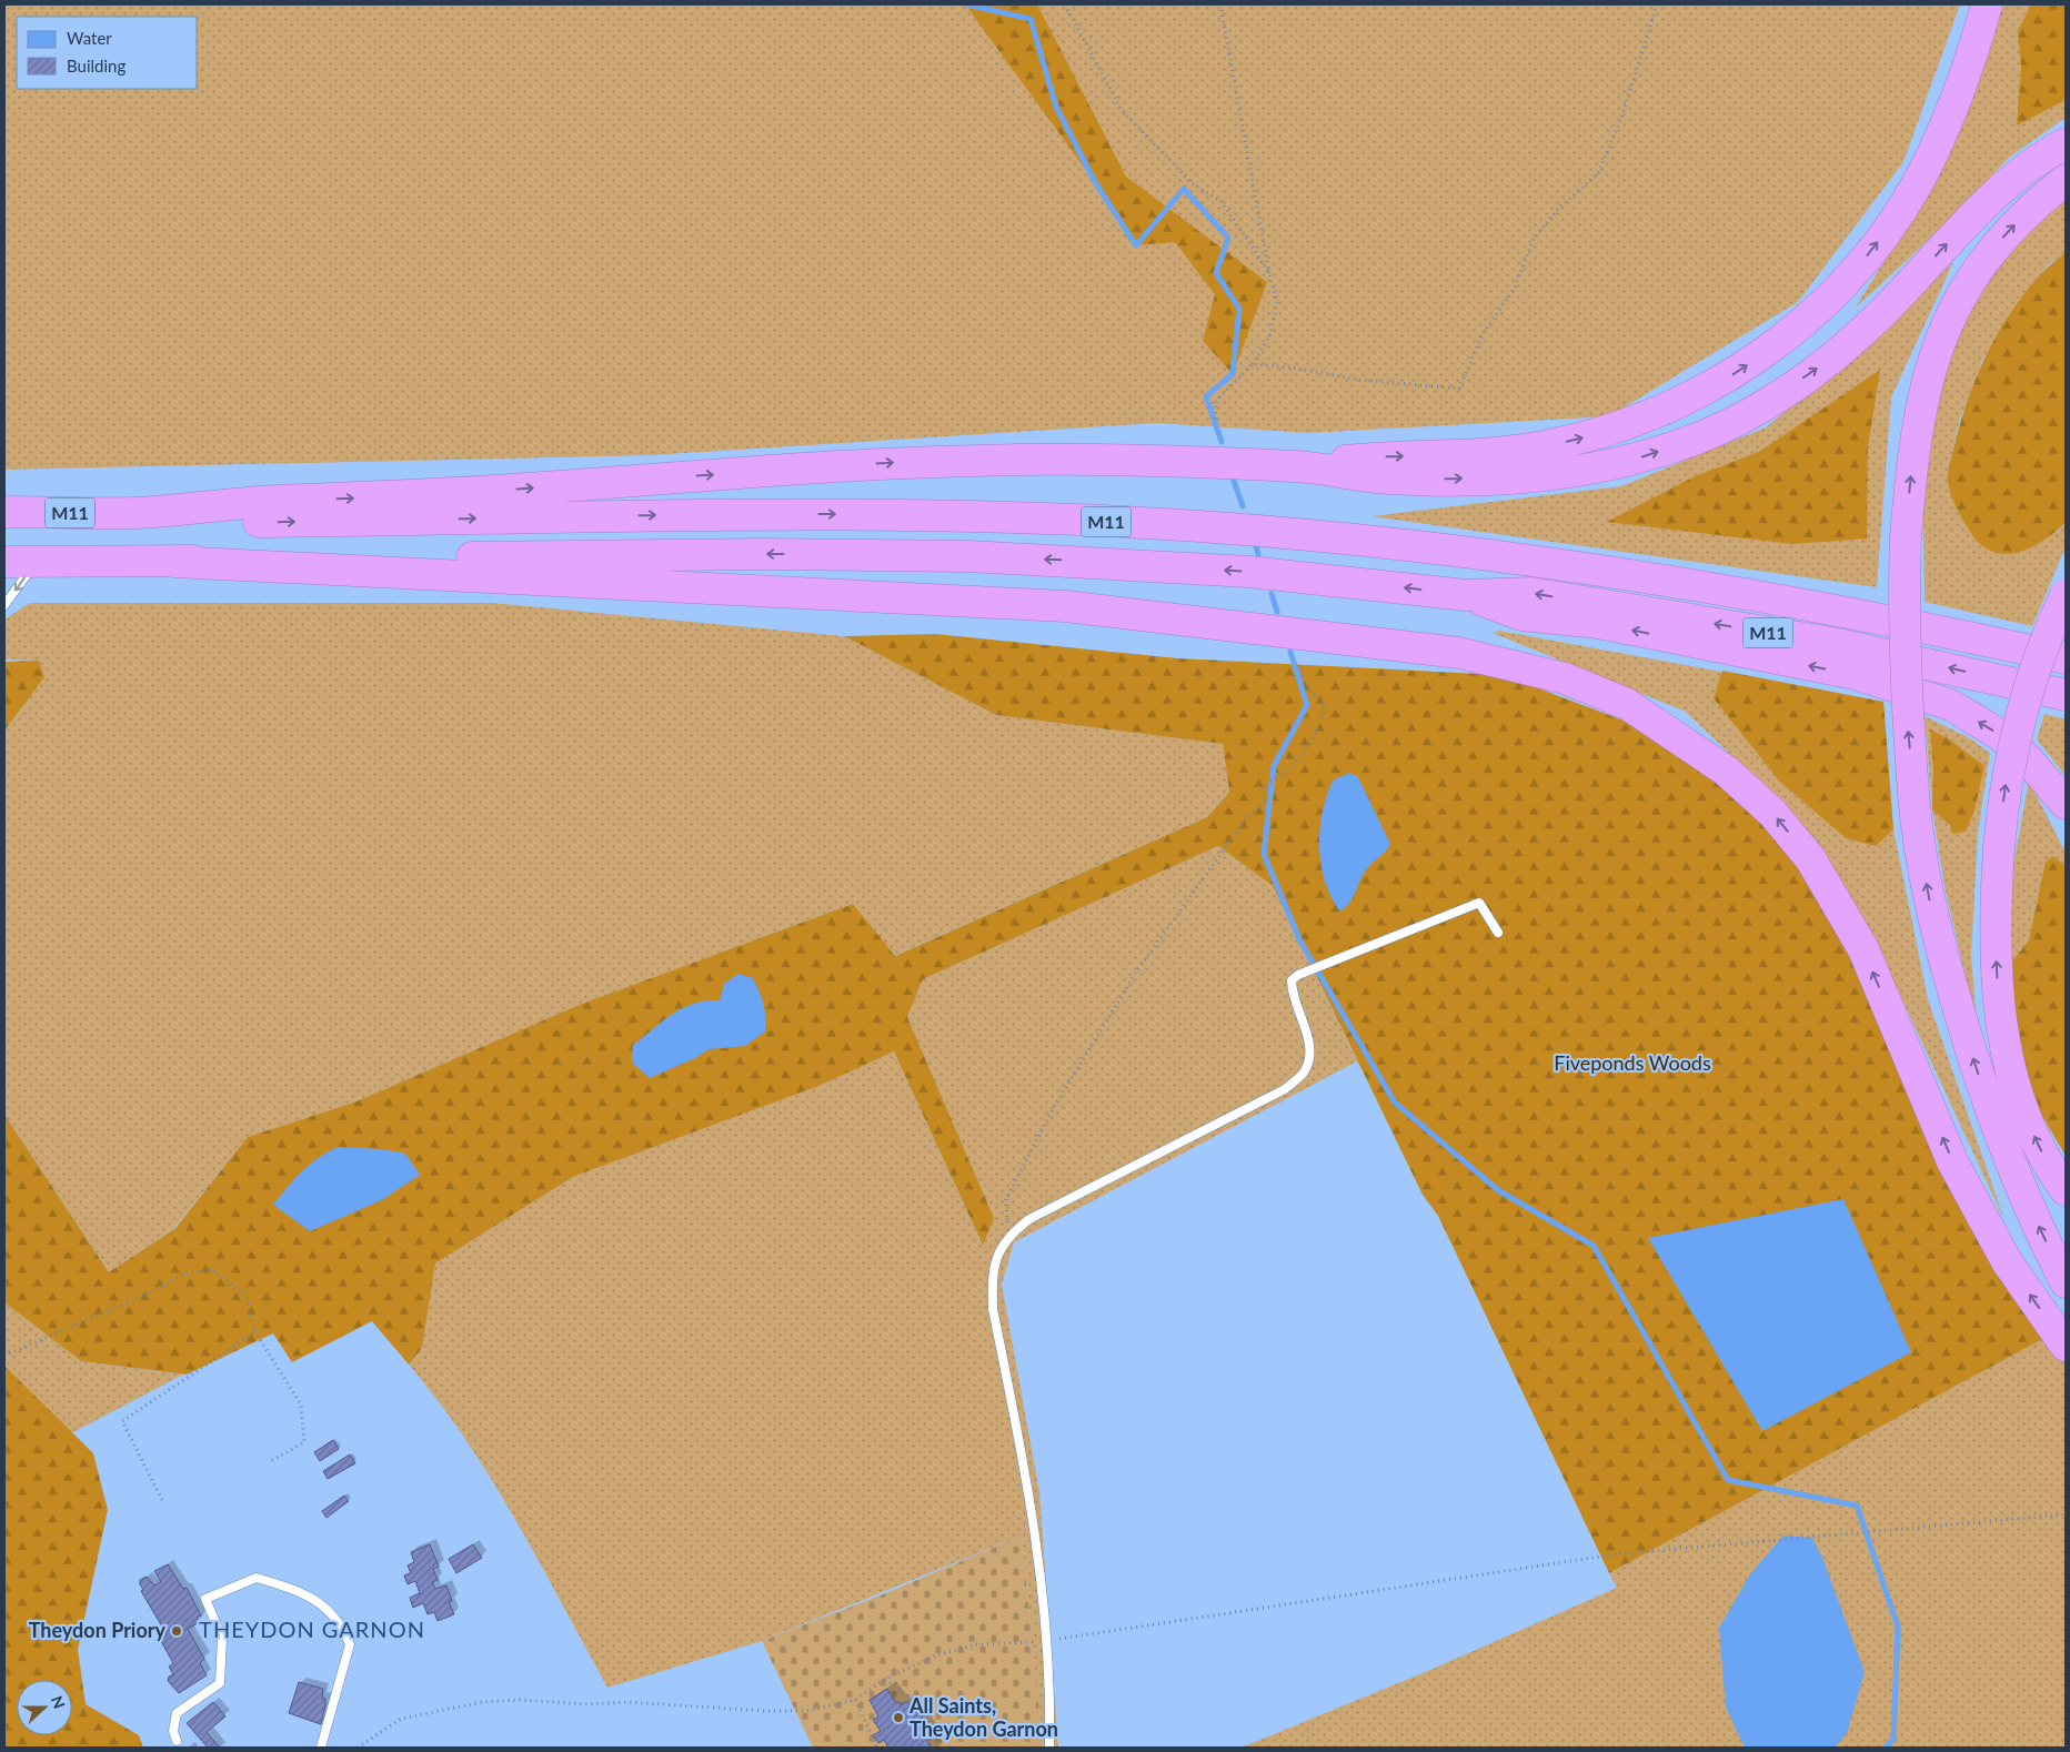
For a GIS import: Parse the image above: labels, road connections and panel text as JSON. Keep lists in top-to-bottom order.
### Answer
{
  "streets": {
    "highway": ["M11"]
  },
  "districts": ["THEYDON GARNON"],
  "parks": ["Fiveponds Woods"],
  "places": ["Theydon Priory", "All Saints, Theydon Garnon"],
  "legend": ["Water", "Building"],
  "north": "right"
}
